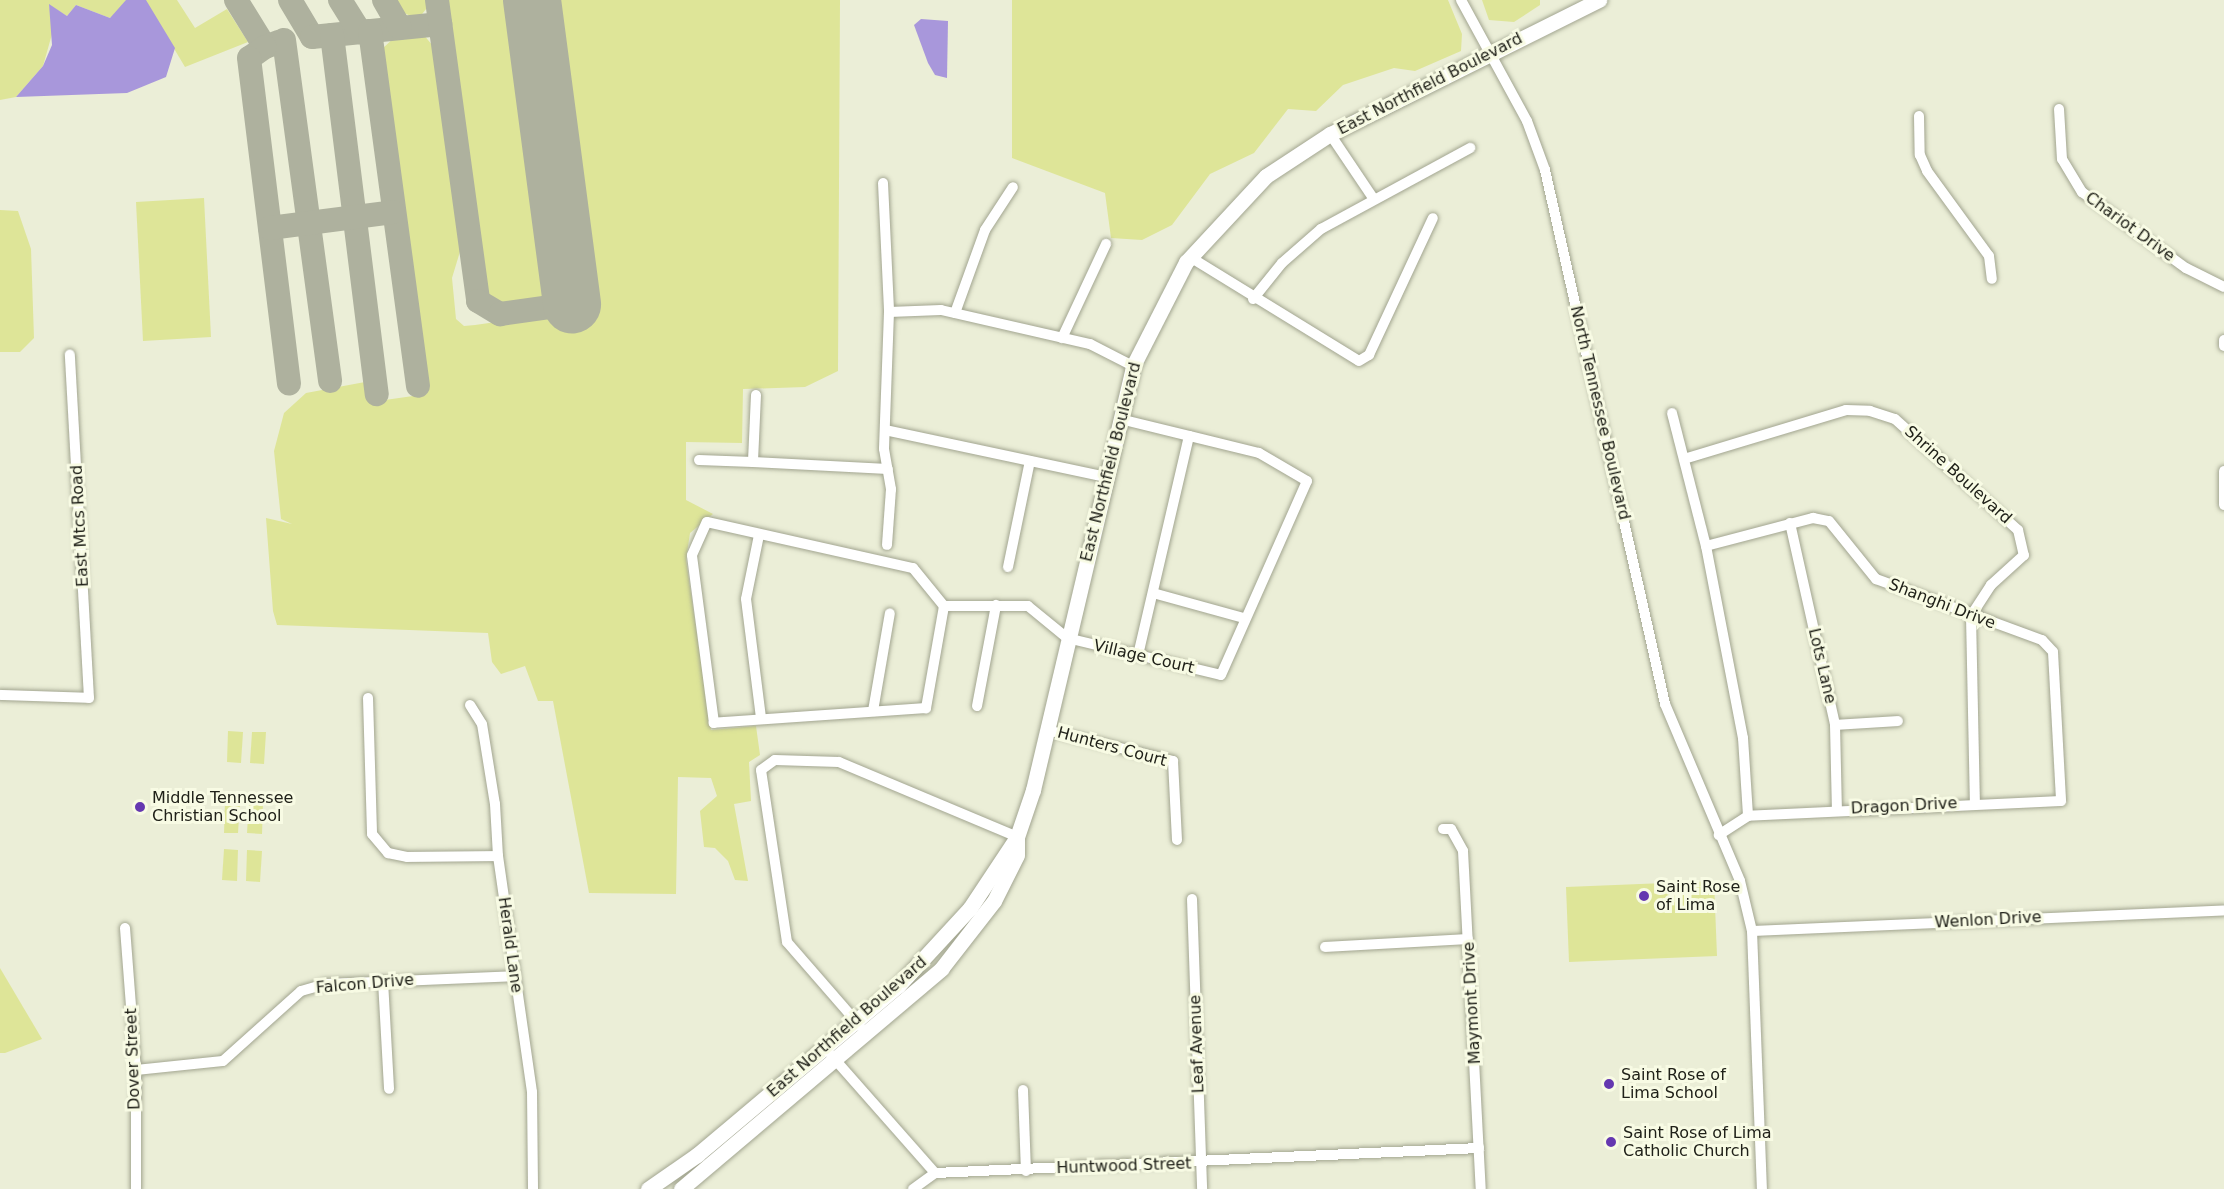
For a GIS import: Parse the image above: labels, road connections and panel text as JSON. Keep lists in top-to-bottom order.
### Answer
{
  "streets": {
    "main road": ["East Northfield Boulevard"],
    "street": [
      "Chariot Drive",
      "North Tennessee Boulevard",
      "Shrine Boulevard",
      "East Mtcs Road",
      "Shanghi Drive",
      "Village Court",
      "Lots Lane",
      "Hunters Court",
      "Dragon Drive",
      "Wenlon Drive",
      "Herald Lane",
      "Falcon Drive",
      "Maymont Drive",
      "Leaf Avenue",
      "Dover Street",
      "Huntwood Street"
    ]
  },
  "crossings": [
    ["East Northfield Boulevard", "North Tennessee Boulevard"],
    ["East Northfield Boulevard", "Village Court"],
    ["East Northfield Boulevard", "Hunters Court"],
    ["North Tennessee Boulevard", "Wenlon Drive"],
    ["Shrine Boulevard", "Shanghi Drive"],
    ["Shanghi Drive", "Lots Lane"],
    ["Shanghi Drive", "Dragon Drive"],
    ["Lots Lane", "Dragon Drive"],
    ["Herald Lane", "Falcon Drive"],
    ["Falcon Drive", "Dover Street"],
    ["Maymont Drive", "Huntwood Street"],
    ["Leaf Avenue", "Huntwood Street"]
  ],
  "places": [
    "Middle Tennessee Christian School",
    "Saint Rose of Lima",
    "Saint Rose of Lima School",
    "Saint Rose of Lima Catholic Church"
  ]
}
